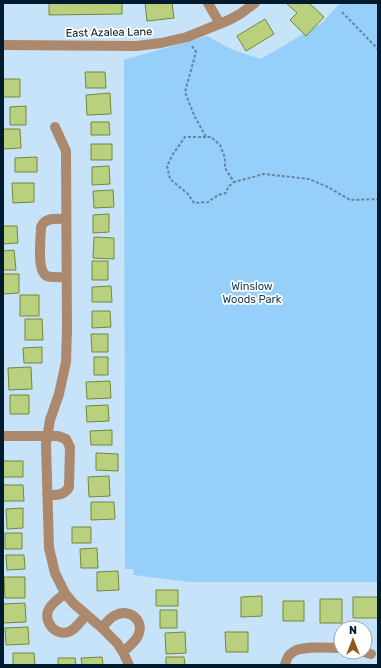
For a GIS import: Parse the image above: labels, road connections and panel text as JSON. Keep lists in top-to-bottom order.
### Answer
{
  "streets": {
    "street": ["East Azalea Lane"]
  },
  "parks": ["Winslow Woods Park"],
  "north": "top"
}
